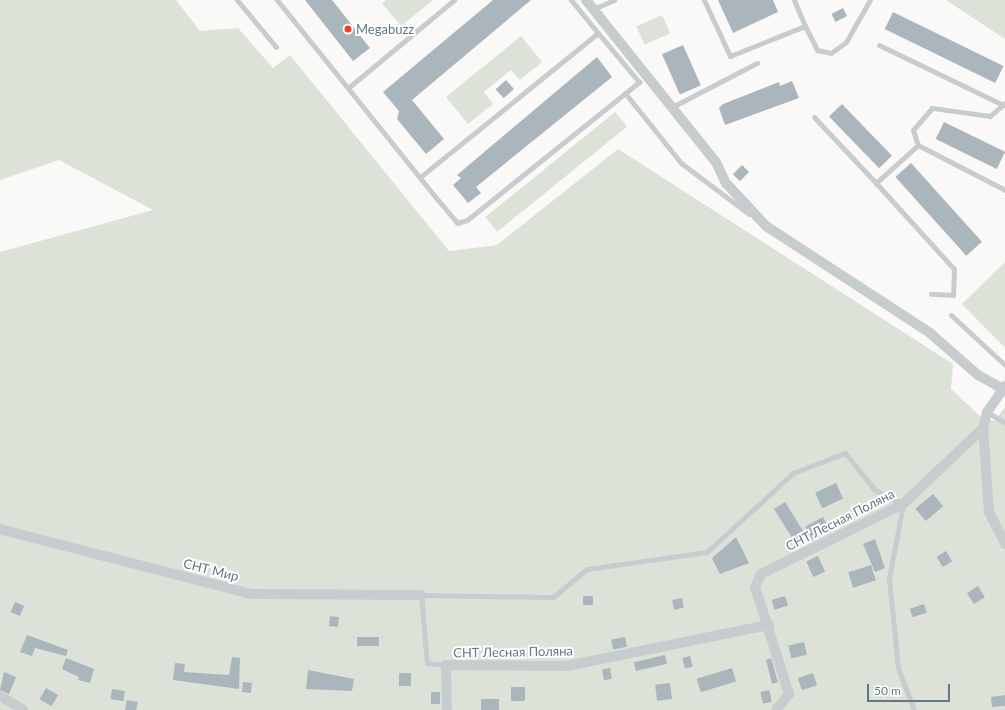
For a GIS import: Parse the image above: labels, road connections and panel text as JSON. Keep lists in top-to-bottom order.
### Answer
{
  "streets": {
    "street": ["СНТ Лесная Поляна", "СНТ Мир"]
  },
  "places": ["Megabuzz"],
  "scale_bar": "50 m"
}
